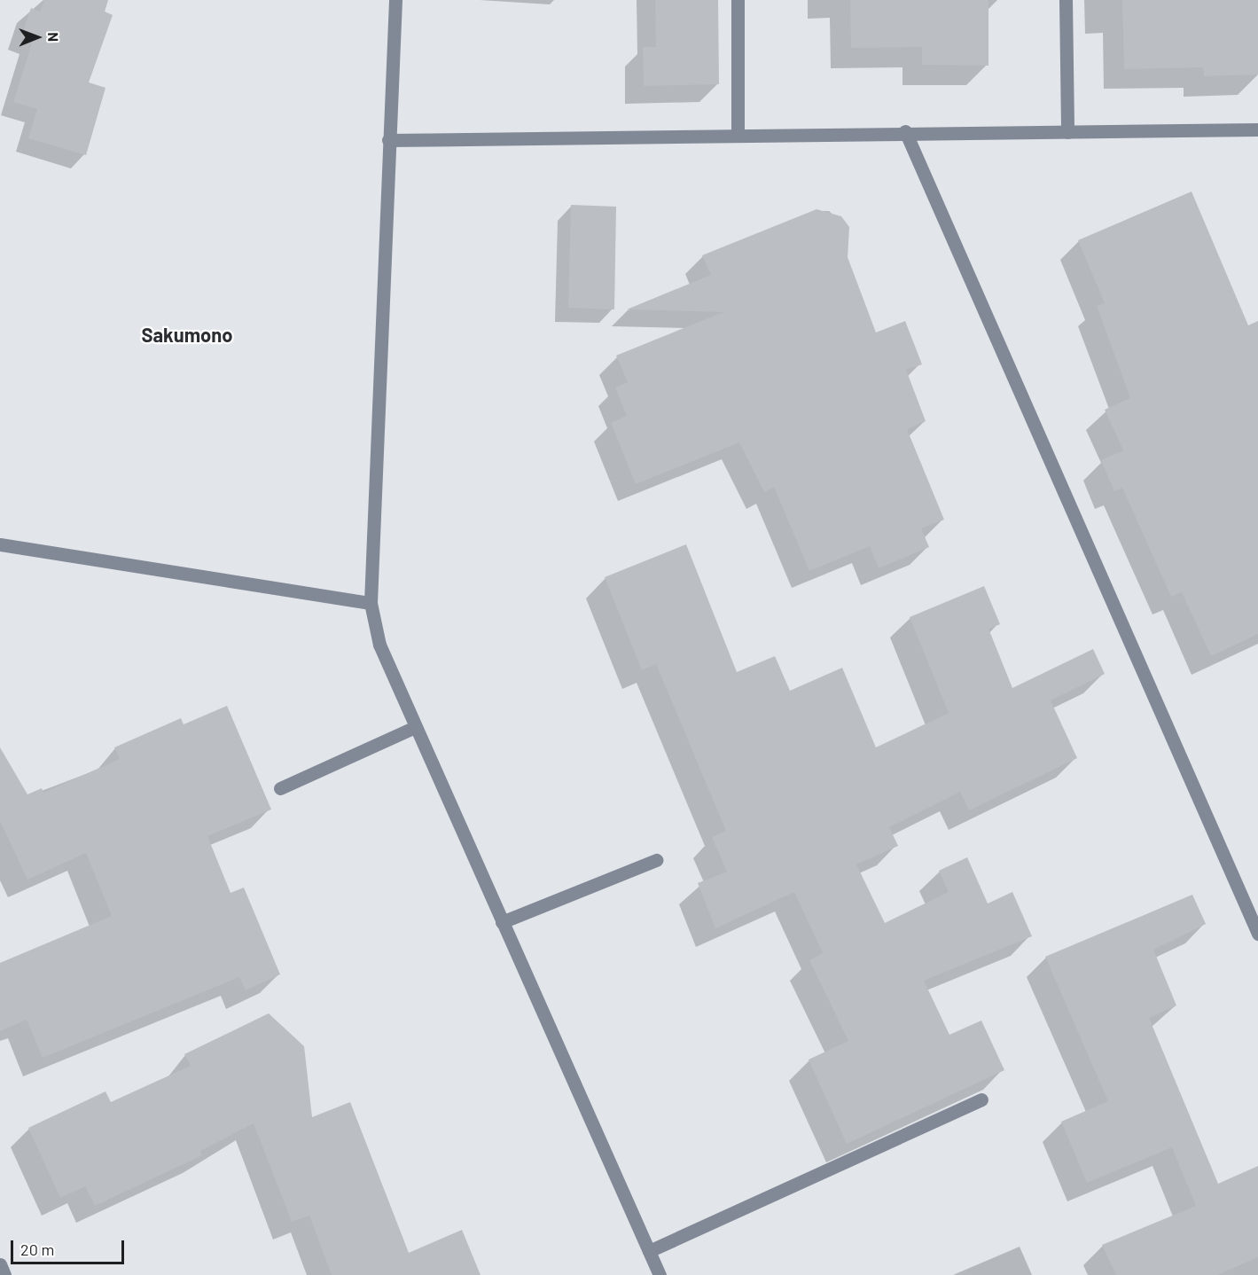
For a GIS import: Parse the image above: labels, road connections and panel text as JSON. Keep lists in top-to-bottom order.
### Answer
{
  "districts": ["Sakumono"],
  "scale_bar": "20 m",
  "north": "right"
}
